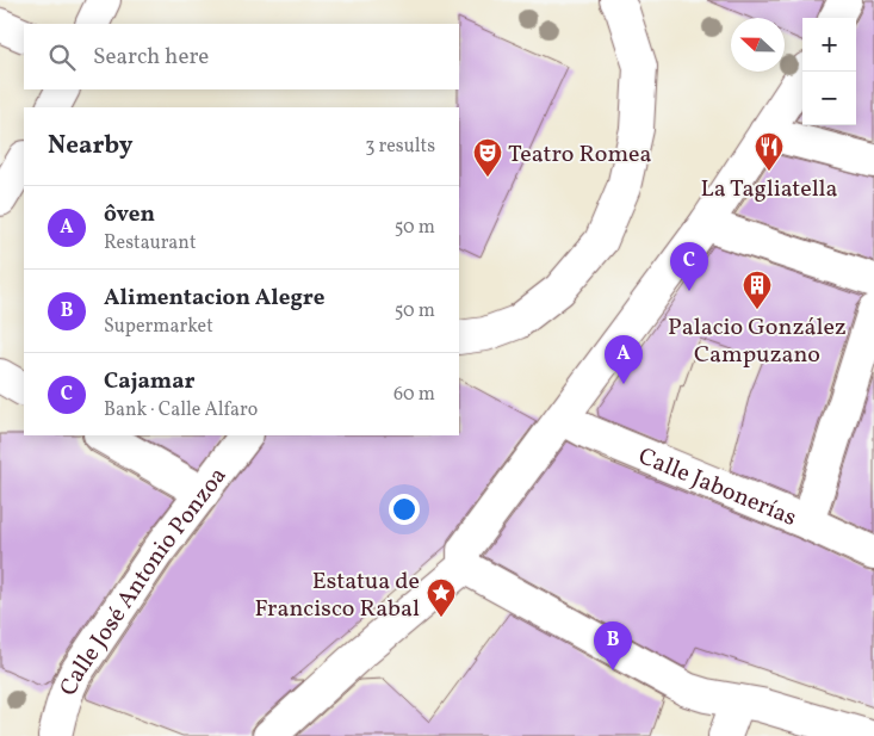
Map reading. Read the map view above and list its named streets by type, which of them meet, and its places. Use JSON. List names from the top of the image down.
{
  "streets": {
    "street": ["Calle Jabonerías", "Calle José Antonio Ponzoa"]
  },
  "places": {
    "restaurant": ["La Tagliatella"],
    "theatre": ["Teatro Romea"],
    "building": ["Palacio González Campuzano"],
    "place": ["Estatua de Francisco Rabal"]
  },
  "north": "left",
  "page": {
    "map_buttons": ["+", "−"],
    "search": "Search here",
    "heading": ["Nearby", "3 results"],
    "list": [
      {
        "mark": "A",
        "name": "ôven",
        "note": "Restaurant",
        "value": "50 m"
      },
      {
        "mark": "B",
        "name": "Alimentacion Alegre",
        "note": "Supermarket",
        "value": "50 m"
      },
      {
        "mark": "C",
        "name": "Cajamar",
        "note": "Bank · Calle Alfaro",
        "value": "60 m"
      }
    ],
    "pins": ["C", "A", "B"]
  }
}
